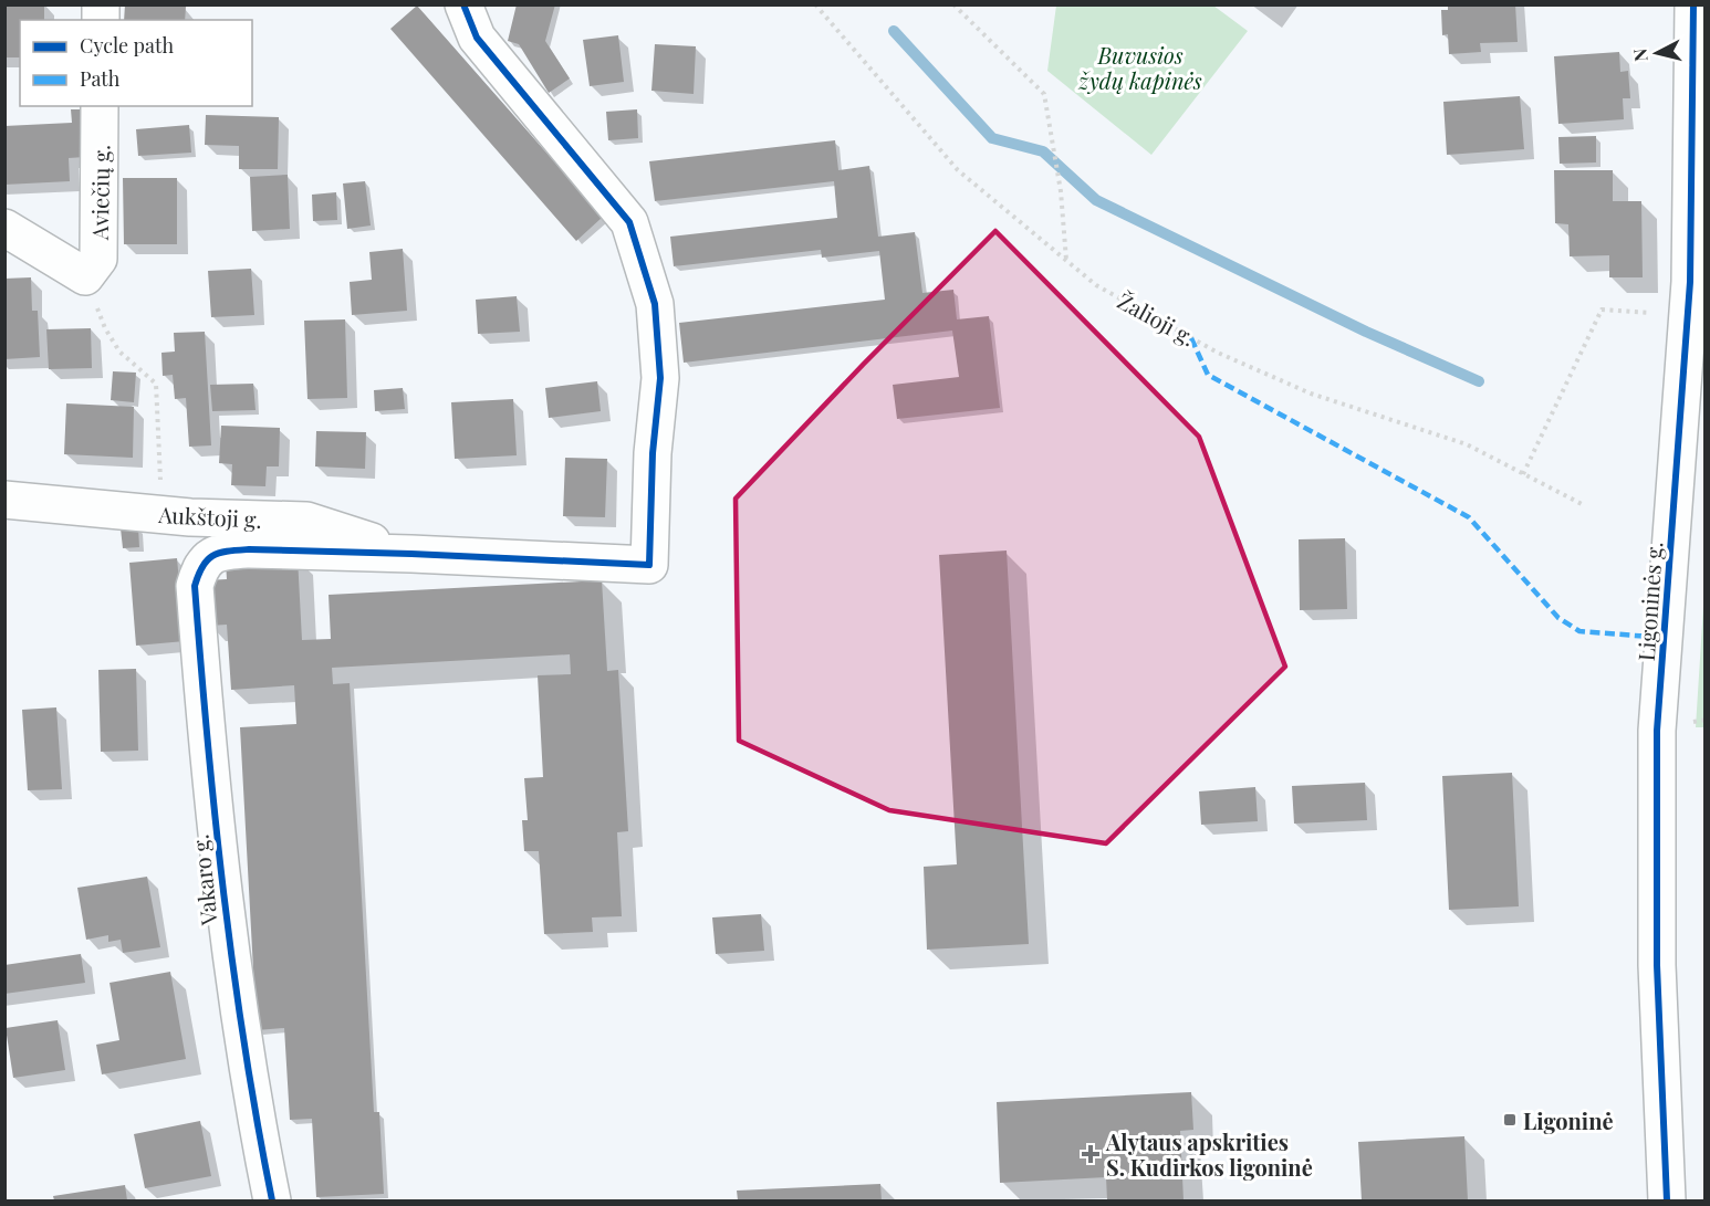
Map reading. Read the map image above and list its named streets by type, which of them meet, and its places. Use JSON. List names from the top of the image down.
{
  "streets": {
    "street": [
      "Aviečių g.",
      "Aukštoji g.",
      "Ligoninės g.",
      "Vakaro g."
    ],
    "path": ["Žalioji g."]
  },
  "crossings": [
    ["Aukštoji g.", "Vakaro g."]
  ],
  "parks": ["Buvusios žydų kapinės"],
  "places": {
    "transit": ["Ligoninė"],
    "health": ["Alytaus apskrities S. Kudirkos ligoninė"]
  },
  "legend": ["Cycle path", "Path"],
  "north": "left"
}
